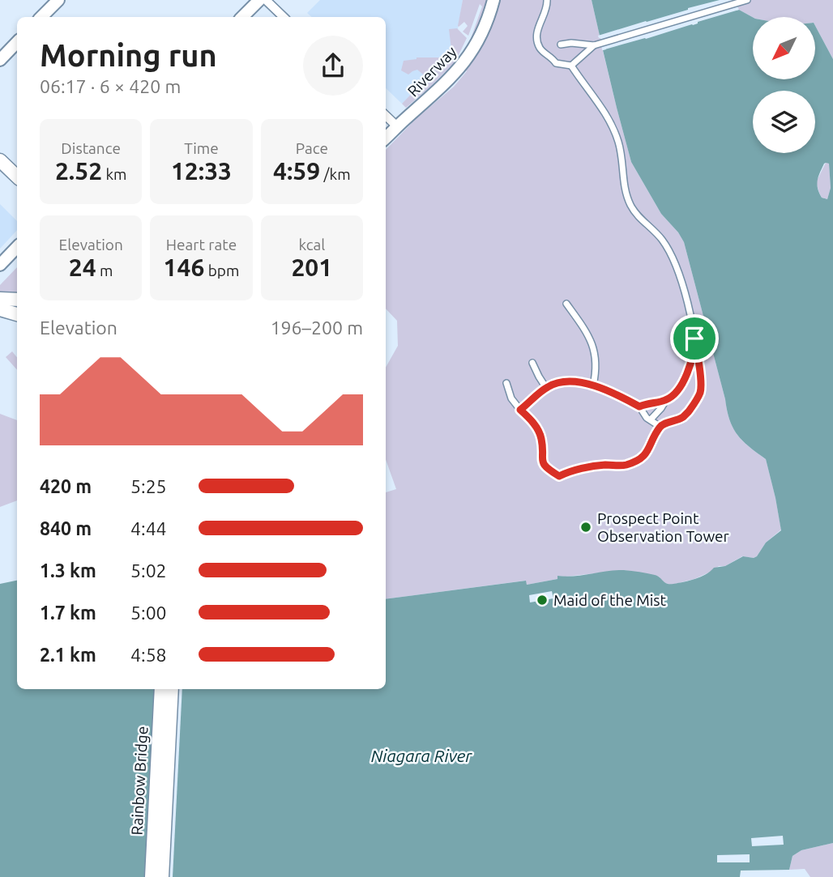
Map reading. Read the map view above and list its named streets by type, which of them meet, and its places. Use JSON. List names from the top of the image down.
{
  "streets": {
    "highway": ["Rainbow Bridge"],
    "main road": ["Riverway"]
  },
  "water": ["Niagara River"],
  "places": ["Prospect Point Observation Tower", "Maid of the Mist"],
  "north": "bottom left",
  "page": {
    "heading": ["Morning run", "06:17 · 6 × 420 m"],
    "stats": [
      ["Distance", "2.52 km"],
      ["Time", "12:33"],
      ["Pace", "4:59 /km"],
      ["Elevation", "24 m"],
      ["Heart rate", "146 bpm"],
      ["kcal", "201"]
    ],
    "chart": ["Elevation", "196–200 m"],
    "list": [
      {
        "name": "420 m",
        "note": "5:25"
      },
      {
        "name": "840 m",
        "note": "4:44"
      },
      {
        "name": "1.3 km",
        "note": "5:02"
      },
      {
        "name": "1.7 km",
        "note": "5:00"
      },
      {
        "name": "2.1 km",
        "note": "4:58"
      }
    ]
  }
}
